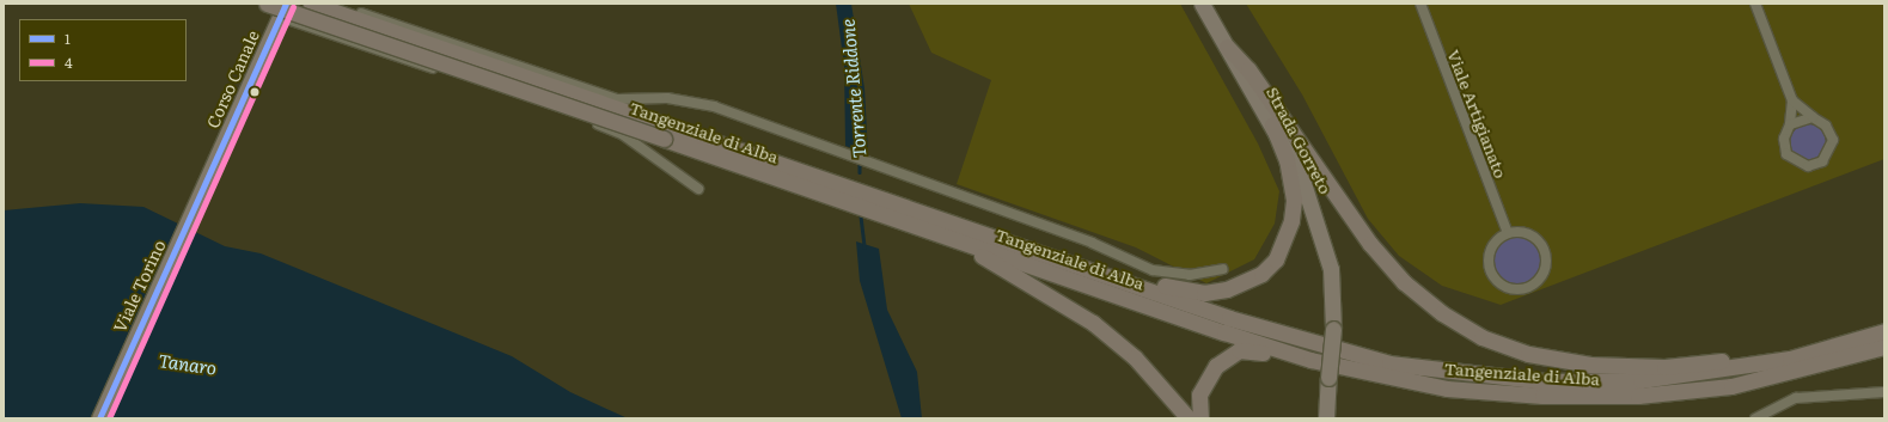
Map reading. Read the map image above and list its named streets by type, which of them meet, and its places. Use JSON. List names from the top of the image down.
{
  "streets": {
    "highway": ["Tangenziale di Alba"],
    "main road": ["Corso Canale", "Strada Gorreto", "Viale Torino"],
    "street": ["Viale Artigianato"]
  },
  "crossings": [
    ["Corso Canale", "Viale Torino"]
  ],
  "water": ["Torrente Riddone", "Tanaro"],
  "lines": ["transit line 1", "transit line 4"],
  "legend": ["1", "4"]
}
